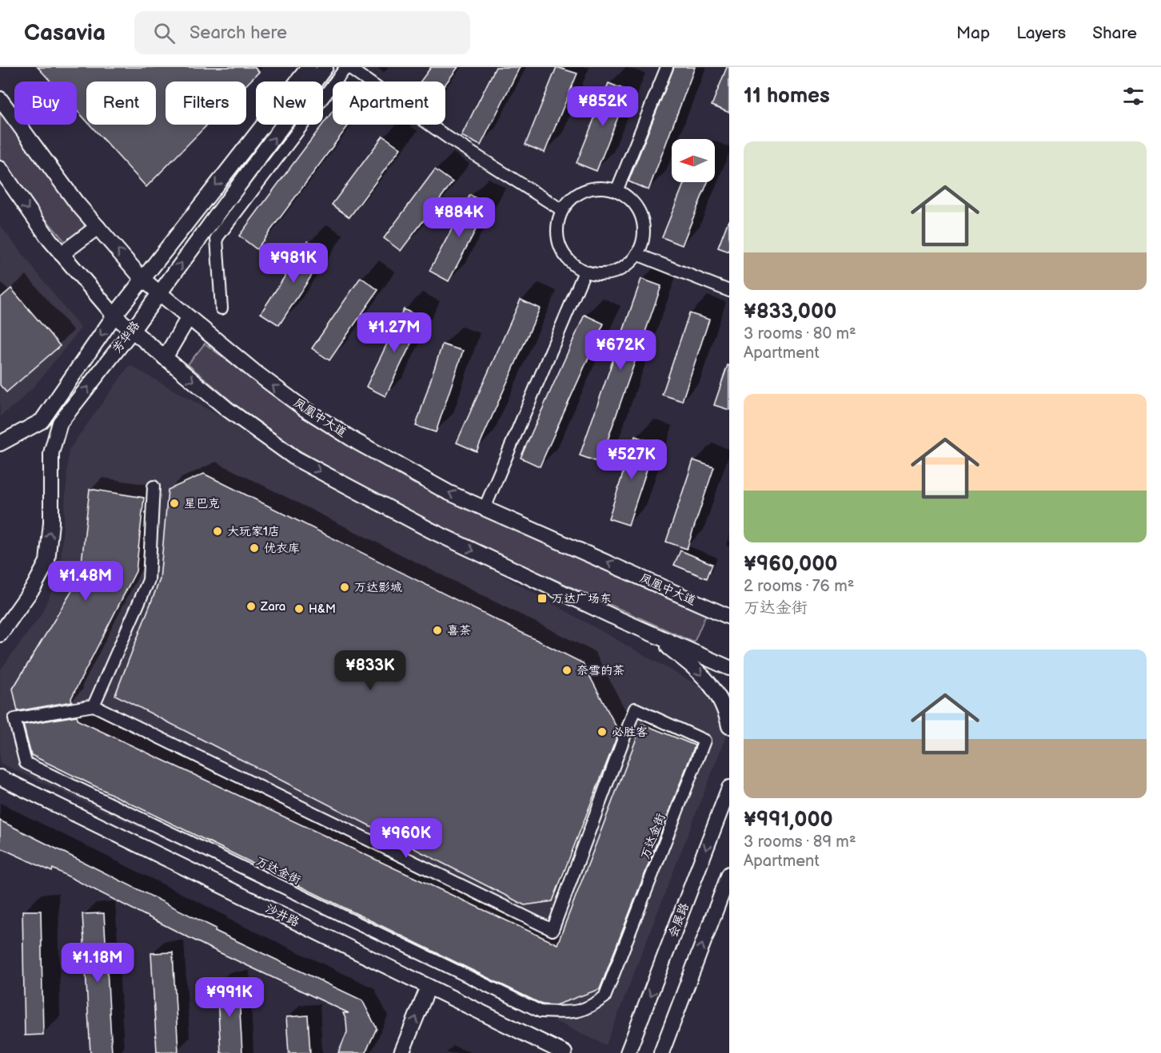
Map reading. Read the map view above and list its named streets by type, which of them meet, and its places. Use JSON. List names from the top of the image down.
{
  "streets": {
    "main road": [
      "芳华路",
      "凤凰中大道",
      "沙井路",
      "会展路"
    ],
    "street": ["万达金街"]
  },
  "crossings": [
    ["芳华路", "凤凰中大道"]
  ],
  "places": {
    "other": [
      "星巴克",
      "大玩家1店",
      "优衣库",
      "万达影城",
      "Zara",
      "H&M",
      "喜茶",
      "奈雪的茶",
      "必胜客"
    ],
    "transit": ["万达广场东"]
  },
  "north": "left",
  "page": {
    "header": "Casavia",
    "search": "Search here",
    "nav": ["Map", "Layers", "Share"],
    "heading": "11 homes",
    "chip": [
      "Buy",
      "Rent",
      "Filters",
      "New",
      "Apartment"
    ],
    "price": [
      "¥852K",
      "¥884K",
      "¥981K",
      "¥1.27M",
      "¥672K",
      "¥527K",
      "¥1.48M",
      "¥833K",
      "¥960K",
      "¥1.18M",
      "¥991K"
    ],
    "list": [
      {
        "name": "¥833,000",
        "note": "3 rooms · 80 m² · Apartment"
      },
      {
        "name": "¥960,000",
        "note": "2 rooms · 76 m² · 万达金街"
      },
      {
        "name": "¥991,000",
        "note": "3 rooms · 89 m² · Apartment"
      }
    ]
  }
}
